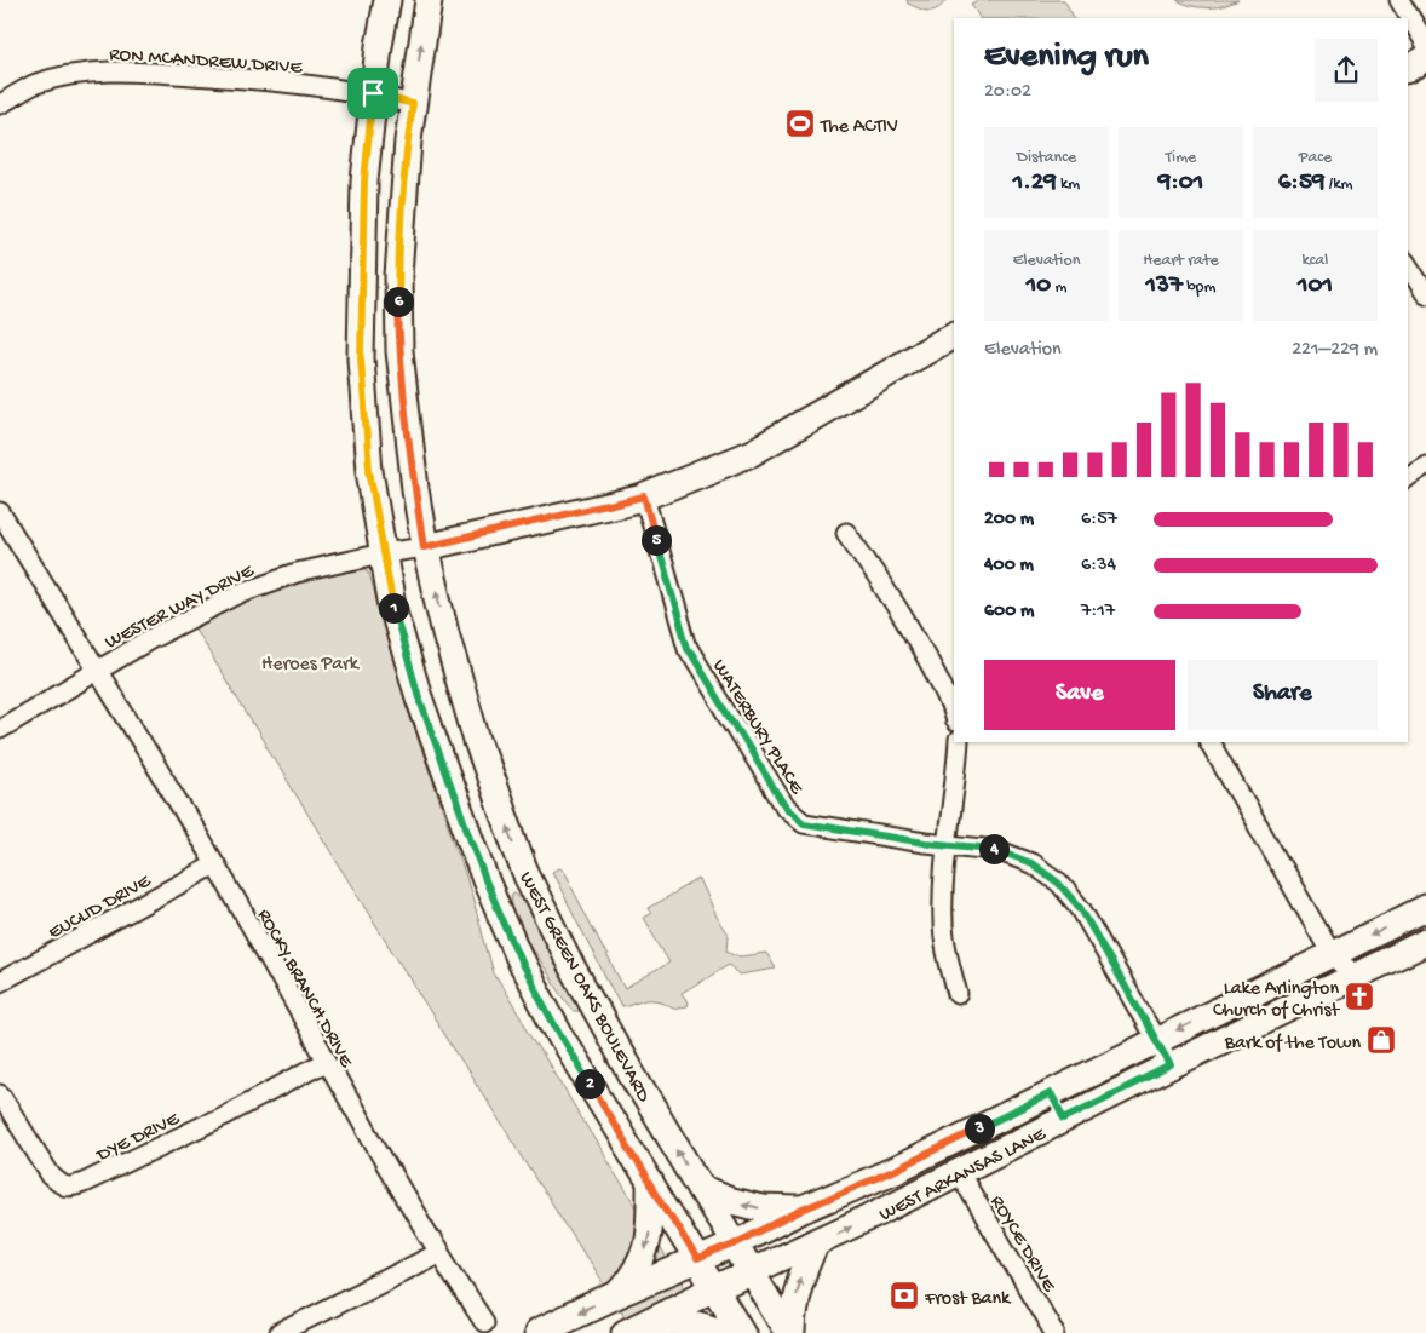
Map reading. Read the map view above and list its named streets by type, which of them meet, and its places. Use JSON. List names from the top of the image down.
{
  "streets": {
    "main road": ["WEST GREEN OAKS BOULEVARD", "WEST ARKANSAS LANE"],
    "street": [
      "RON MCANDREW DRIVE",
      "WESTER WAY DRIVE",
      "WATERBURY PLACE",
      "EUCLID DRIVE",
      "ROCKY BRANCH DRIVE",
      "DYE DRIVE",
      "ROYCE DRIVE"
    ]
  },
  "crossings": [
    ["RON MCANDREW DRIVE", "WEST GREEN OAKS BOULEVARD"],
    ["WESTER WAY DRIVE", "WEST GREEN OAKS BOULEVARD"],
    ["WESTER WAY DRIVE", "ROCKY BRANCH DRIVE"],
    ["WATERBURY PLACE", "WEST ARKANSAS LANE"],
    ["EUCLID DRIVE", "ROCKY BRANCH DRIVE"],
    ["WEST GREEN OAKS BOULEVARD", "WEST ARKANSAS LANE"],
    ["ROCKY BRANCH DRIVE", "DYE DRIVE"],
    ["WEST ARKANSAS LANE", "ROYCE DRIVE"]
  ],
  "parks": ["Heroes Park"],
  "places": {
    "sports": ["The ACTIV"],
    "church": ["Lake Arlington Church of Christ"],
    "shop": ["Bark of the Town"],
    "bank": ["Frost Bank"]
  },
  "page": {
    "heading": ["Evening run", "20:02"],
    "stats": [
      ["Distance", "1.29 km"],
      ["Time", "9:01"],
      ["Pace", "6:59 /km"],
      ["Elevation", "10 m"],
      ["Heart rate", "137 bpm"],
      ["kcal", "101"]
    ],
    "pins": [
      "6",
      "5",
      "1",
      "4",
      "2",
      "3"
    ],
    "chart": ["Elevation", "221–229 m"],
    "list": [
      {
        "name": "200 m",
        "note": "6:57"
      },
      {
        "name": "400 m",
        "note": "6:34"
      },
      {
        "name": "600 m",
        "note": "7:17"
      }
    ],
    "buttons": ["Save", "Share"]
  }
}
